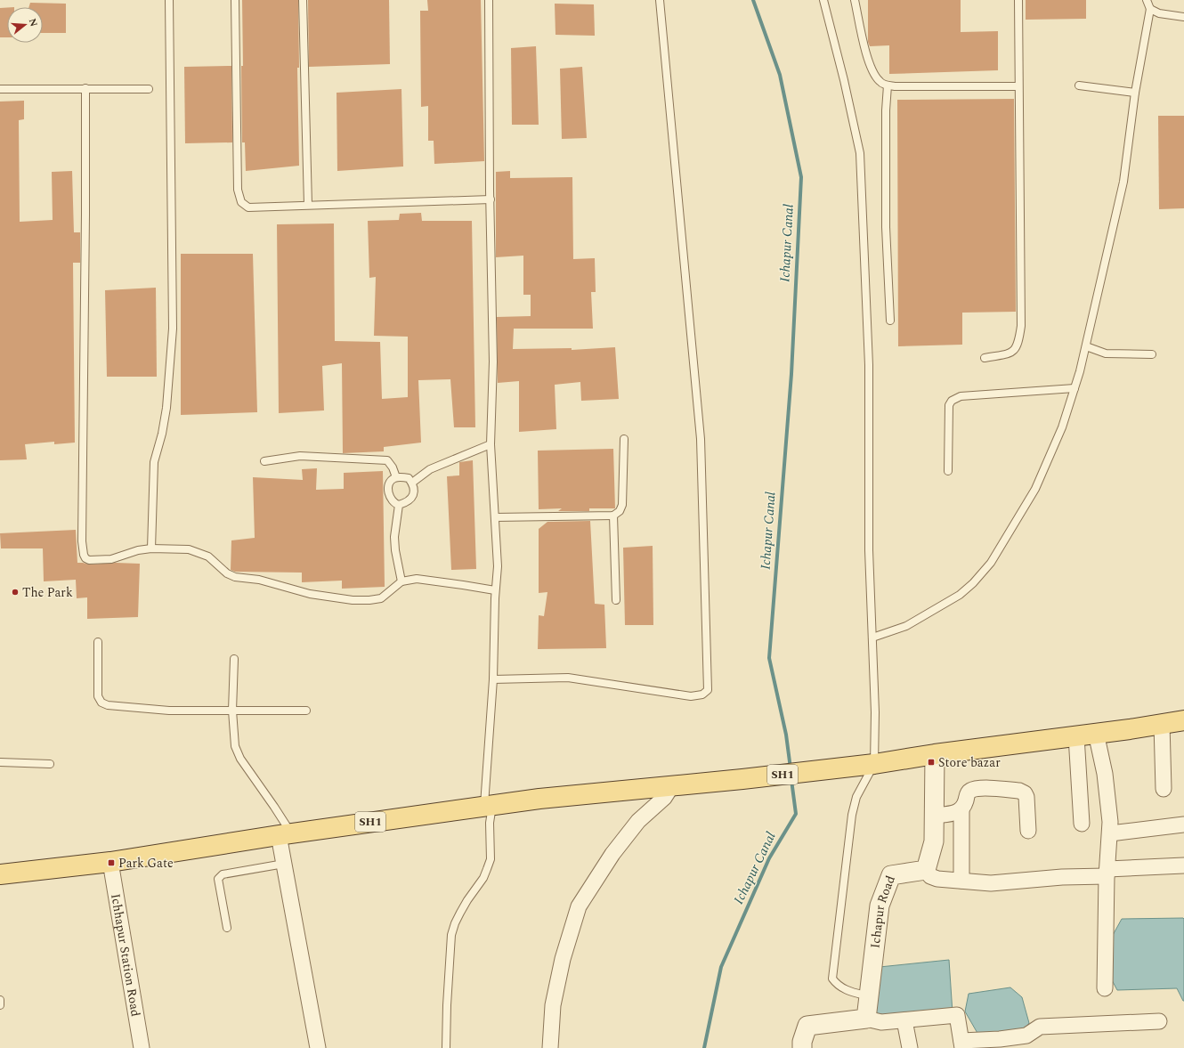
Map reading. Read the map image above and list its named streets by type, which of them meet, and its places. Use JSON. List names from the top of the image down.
{
  "streets": {
    "main road": ["SH1"],
    "street": ["Ichapur Road", "Ichhapur Station Road"]
  },
  "crossings": [
    ["SH1", "Ichhapur Station Road"]
  ],
  "water": ["Ichapur Canal"],
  "places": {
    "other": ["The Park"],
    "transit": ["Store bazar", "Park Gate"]
  },
  "north": "right"
}
